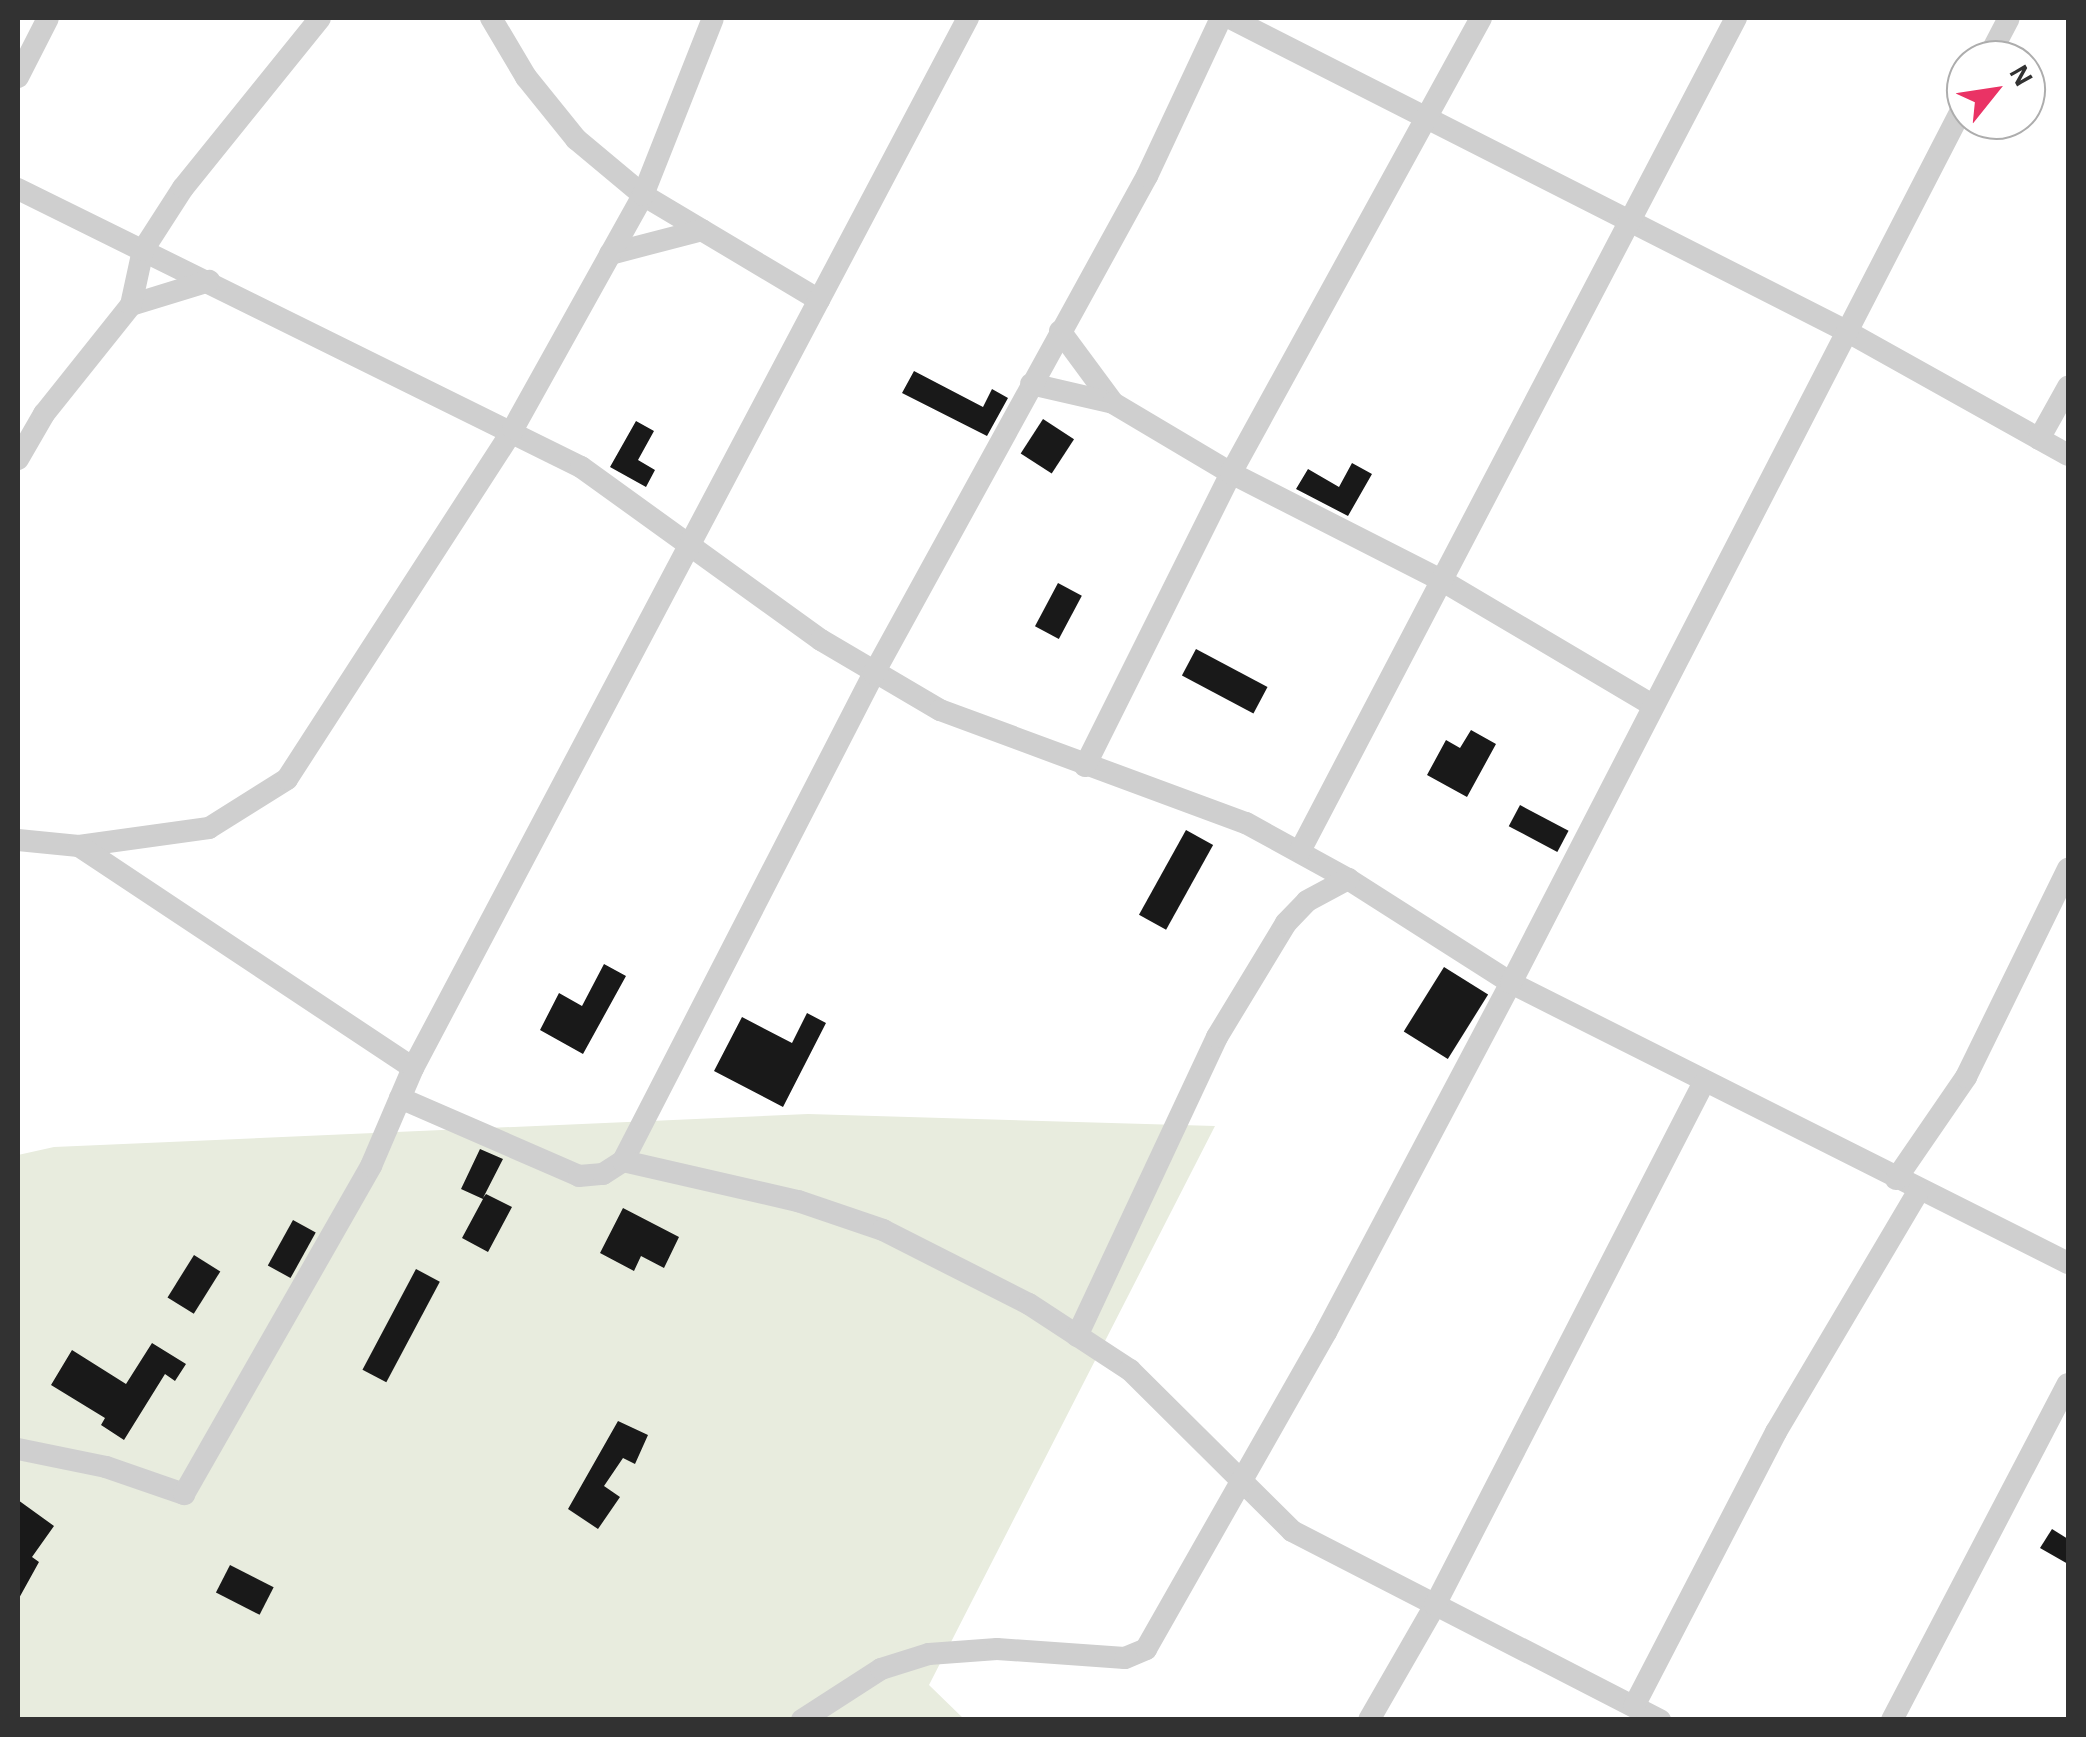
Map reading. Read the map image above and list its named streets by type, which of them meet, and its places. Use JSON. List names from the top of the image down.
{
  "north": "top right"
}
